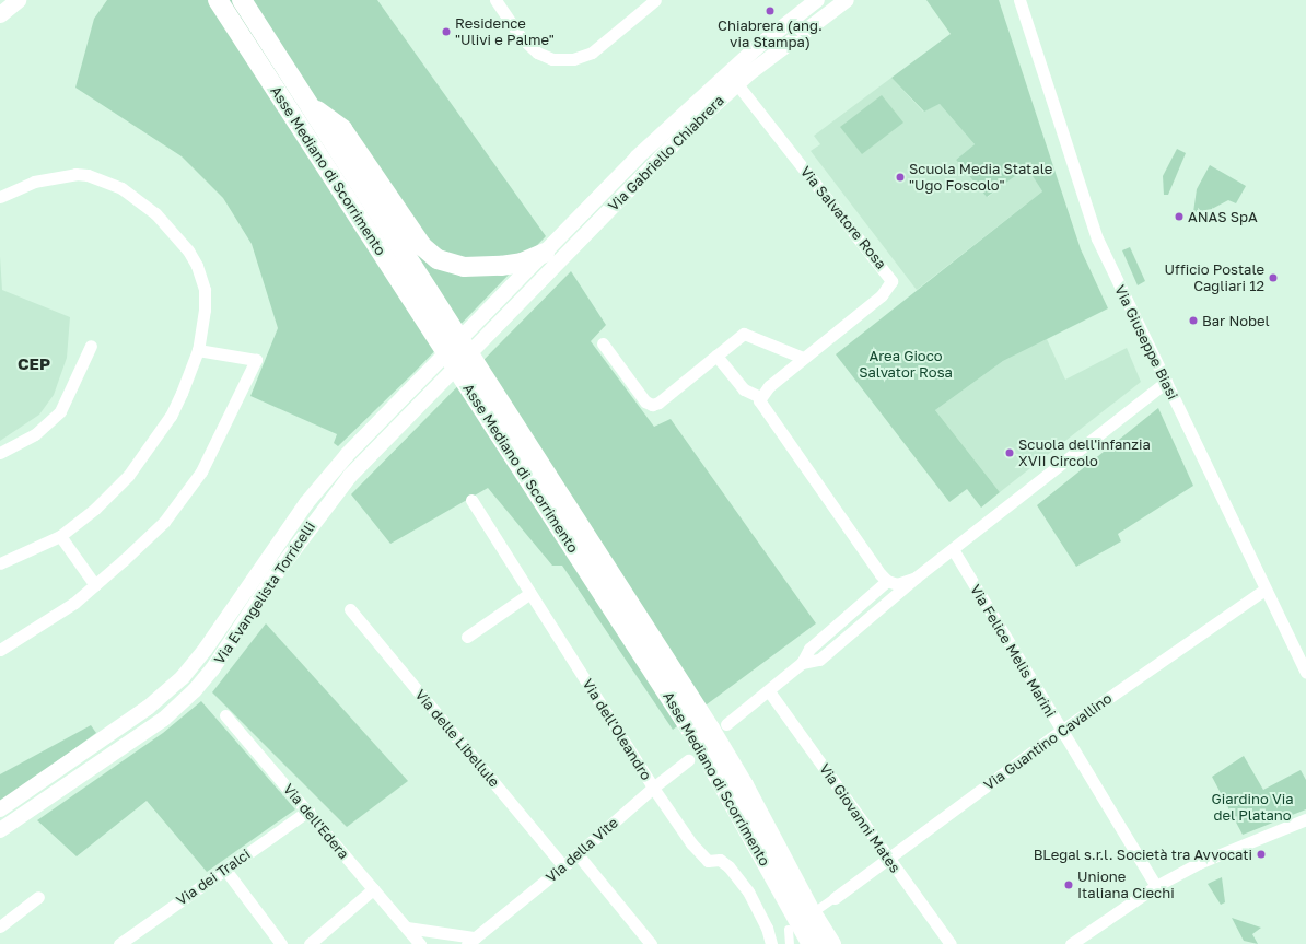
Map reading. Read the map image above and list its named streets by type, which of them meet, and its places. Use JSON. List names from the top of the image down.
{
  "streets": {
    "highway": ["Asse Mediano di Scorrimento"],
    "street": [
      "Via Gabriello Chiabrera",
      "Via Salvatore Rosa",
      "Via Giuseppe Biasi",
      "Via Evangelista Torricelli",
      "Via Felice Melis Marini",
      "Via dell'Oleandro",
      "Via delle Libellule",
      "Via Guantino Cavallino",
      "Via Giovanni Mates",
      "Via dell'Edera",
      "Via della Vite",
      "Via dei Tralci"
    ]
  },
  "crossings": [
    ["Via Gabriello Chiabrera", "Via Salvatore Rosa"],
    ["Via Gabriello Chiabrera", "Via Evangelista Torricelli"],
    ["Via Giuseppe Biasi", "Via Guantino Cavallino"],
    ["Via Felice Melis Marini", "Via Guantino Cavallino"],
    ["Via dell'Oleandro", "Via della Vite"],
    ["Via delle Libellule", "Via della Vite"],
    ["Via Guantino Cavallino", "Via Giovanni Mates"],
    ["Via dell'Edera", "Via dei Tralci"]
  ],
  "districts": ["CEP"],
  "parks": ["Area Gioco Salvator Rosa", "Giardino Via del Platano"],
  "places": [
    "Chiabrera (ang. via Stampa)",
    "Residence \"Ulivi e Palme\"",
    "Scuola Media Statale \"Ugo Foscolo\"",
    "ANAS SpA",
    "Ufficio Postale Cagliari 12",
    "Bar Nobel",
    "Scuola dell'infanzia XVII Circolo",
    "BLegal s.r.l. Società tra Avvocati",
    "Unione Italiana Ciechi"
  ]
}
